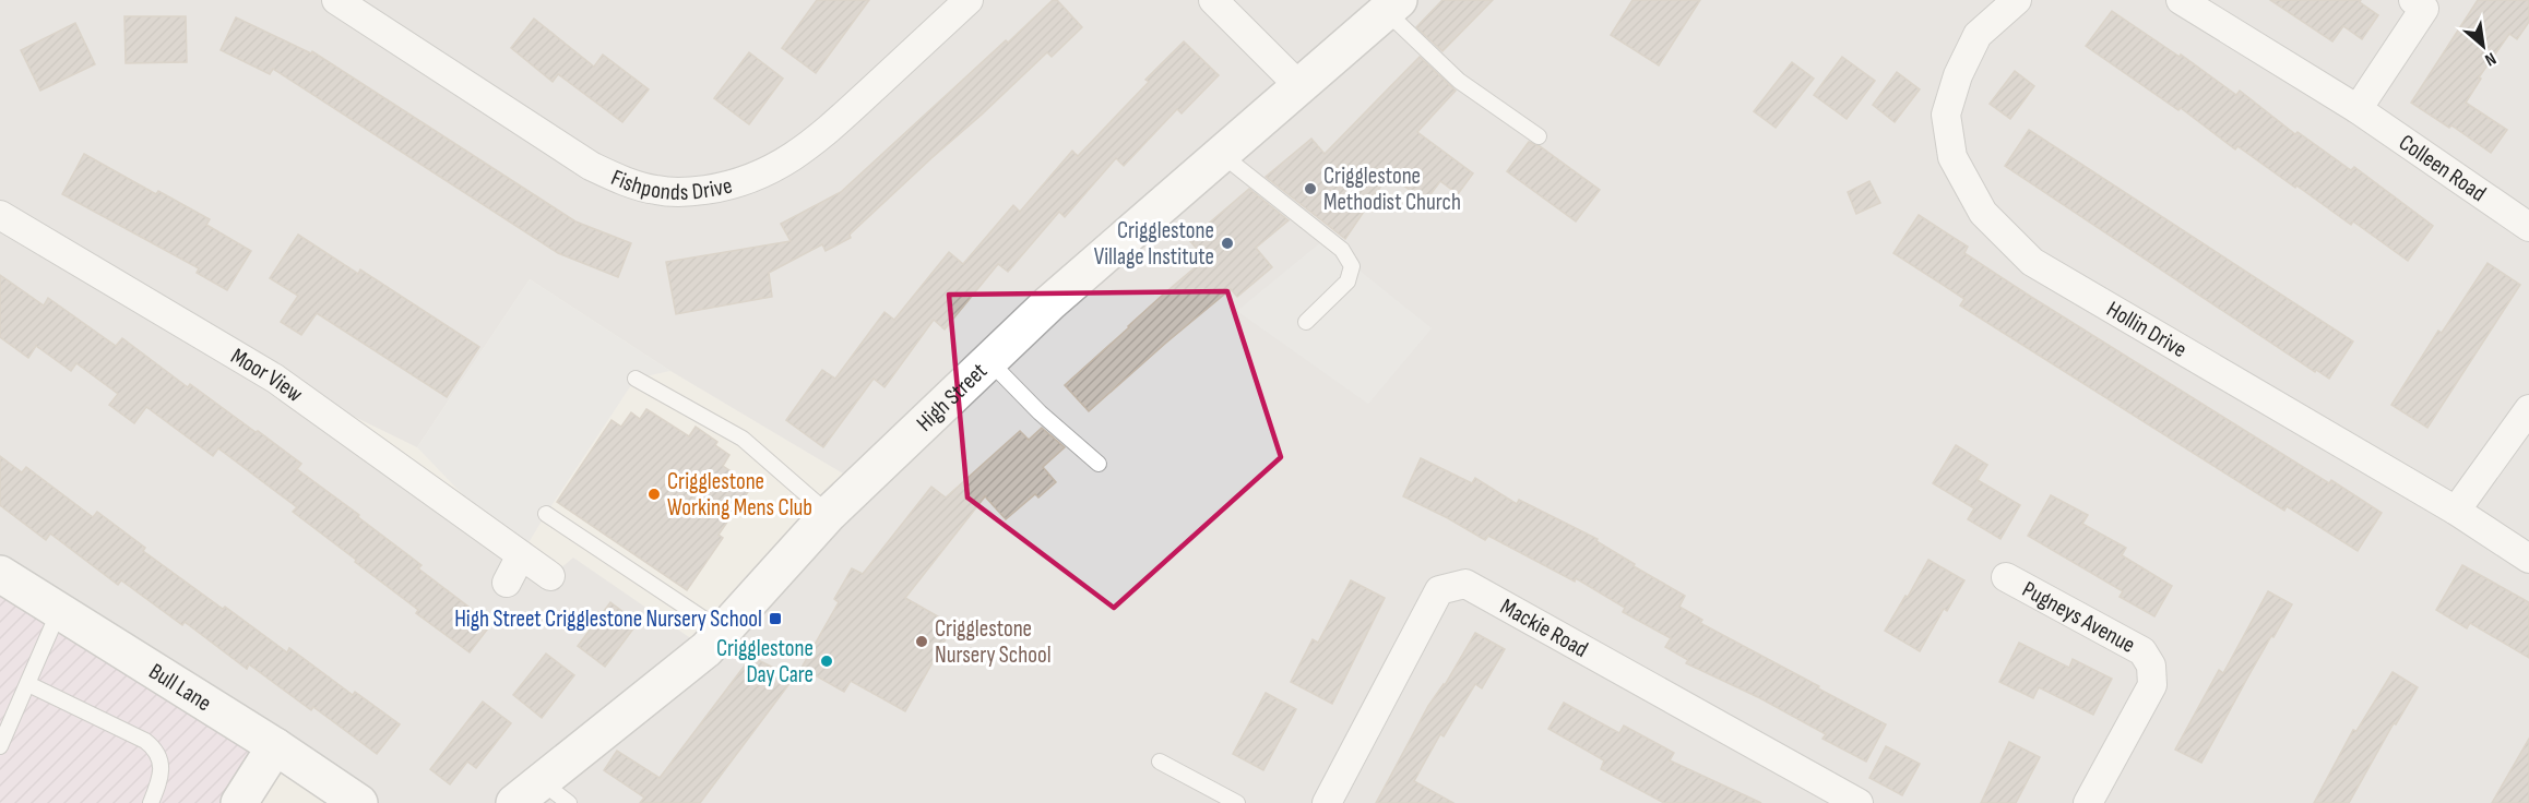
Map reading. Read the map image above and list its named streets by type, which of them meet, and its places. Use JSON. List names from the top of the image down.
{
  "streets": {
    "street": [
      "Colleen Road",
      "Fishponds Drive",
      "Hollin Drive",
      "Moor View",
      "High Street",
      "Pugneys Avenue",
      "Mackie Road",
      "Bull Lane"
    ]
  },
  "places": {
    "other": [
      "Crigglestone Methodist Church",
      "Crigglestone Village Institute",
      "Crigglestone Working Mens Club",
      "Crigglestone Nursery School",
      "Crigglestone Day Care"
    ],
    "transit": ["High Street Crigglestone Nursery School"]
  },
  "north": "bottom right"
}
